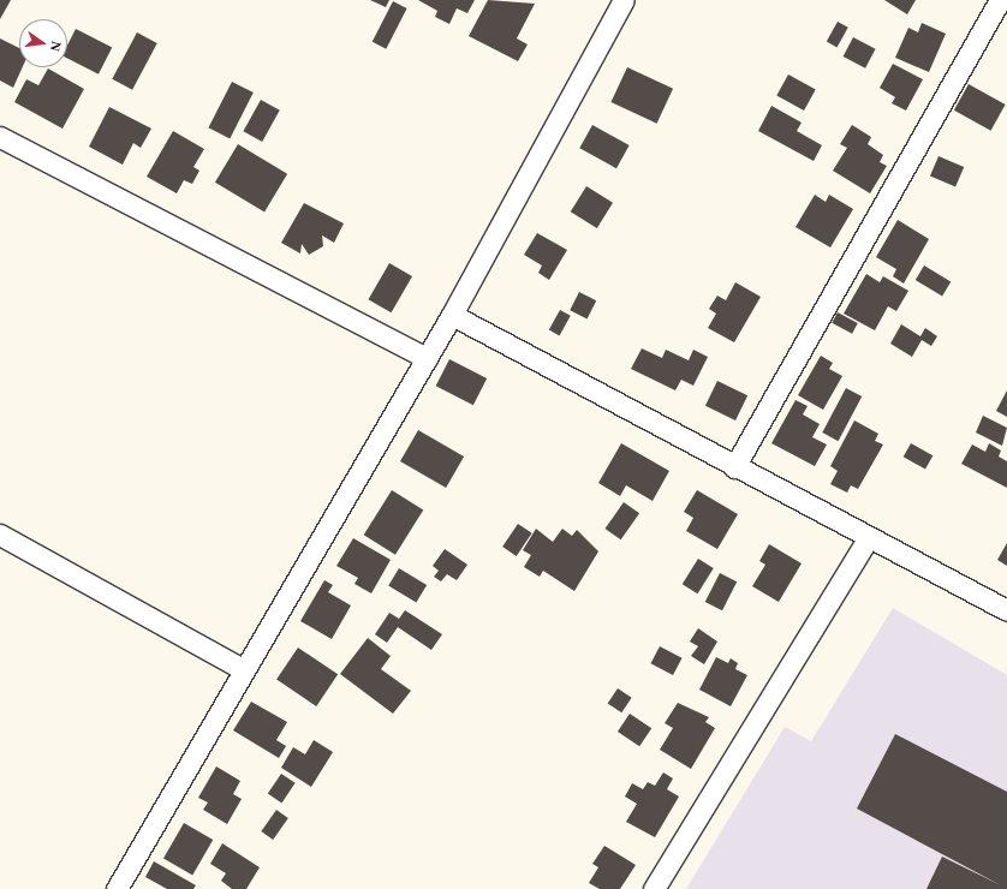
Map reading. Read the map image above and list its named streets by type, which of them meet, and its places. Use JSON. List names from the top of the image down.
{
  "north": "right"
}
